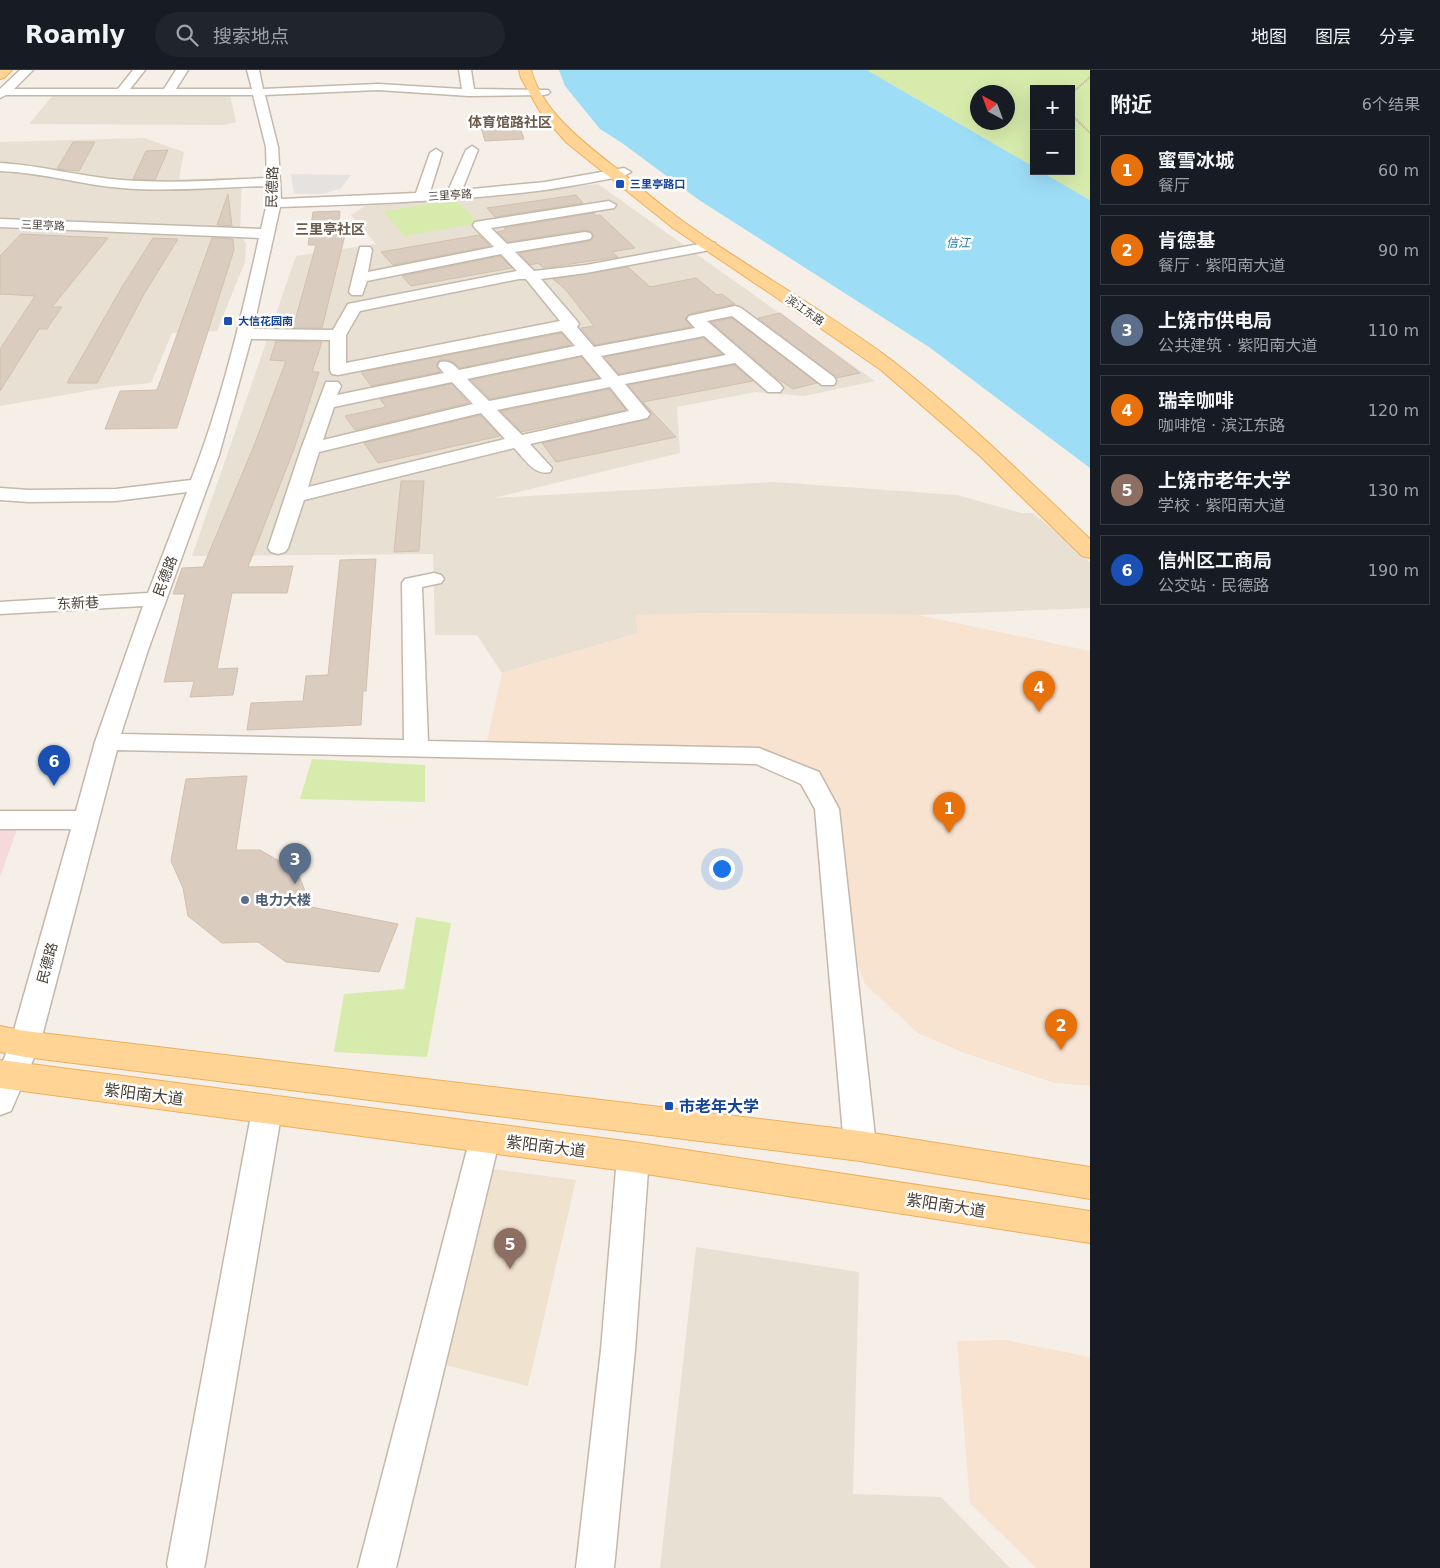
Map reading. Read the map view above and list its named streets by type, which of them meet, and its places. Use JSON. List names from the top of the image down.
{
  "streets": {
    "main road": ["滨江东路", "紫阳南大道"],
    "street": ["民德路", "三里亭路", "东新巷"]
  },
  "crossings": [
    ["民德路", "三里亭路"],
    ["民德路", "东新巷"],
    ["民德路", "紫阳南大道"],
    ["三里亭路", "滨江东路"]
  ],
  "districts": ["体育馆路社区", "三里亭社区"],
  "water": ["信江"],
  "places": {
    "transit": ["三里亭路口", "大信花园南", "市老年大学"],
    "other": ["电力大楼"]
  },
  "north": "top left",
  "page": {
    "header": "Roamly",
    "search": "搜索地点",
    "nav": ["地图", "图层", "分享"],
    "heading": ["附近", "6个结果"],
    "map_buttons": ["+", "−"],
    "list": [
      {
        "mark": "1",
        "name": "蜜雪冰城",
        "note": "餐厅",
        "value": "60 m"
      },
      {
        "mark": "2",
        "name": "肯德基",
        "note": "餐厅 · 紫阳南大道",
        "value": "90 m"
      },
      {
        "mark": "3",
        "name": "上饶市供电局",
        "note": "公共建筑 · 紫阳南大道",
        "value": "110 m"
      },
      {
        "mark": "4",
        "name": "瑞幸咖啡",
        "note": "咖啡馆 · 滨江东路",
        "value": "120 m"
      },
      {
        "mark": "5",
        "name": "上饶市老年大学",
        "note": "学校 · 紫阳南大道",
        "value": "130 m"
      },
      {
        "mark": "6",
        "name": "信州区工商局",
        "note": "公交站 · 民德路",
        "value": "190 m"
      }
    ],
    "pins": [
      "4",
      "6",
      "1",
      "3",
      "2",
      "5"
    ]
  }
}
